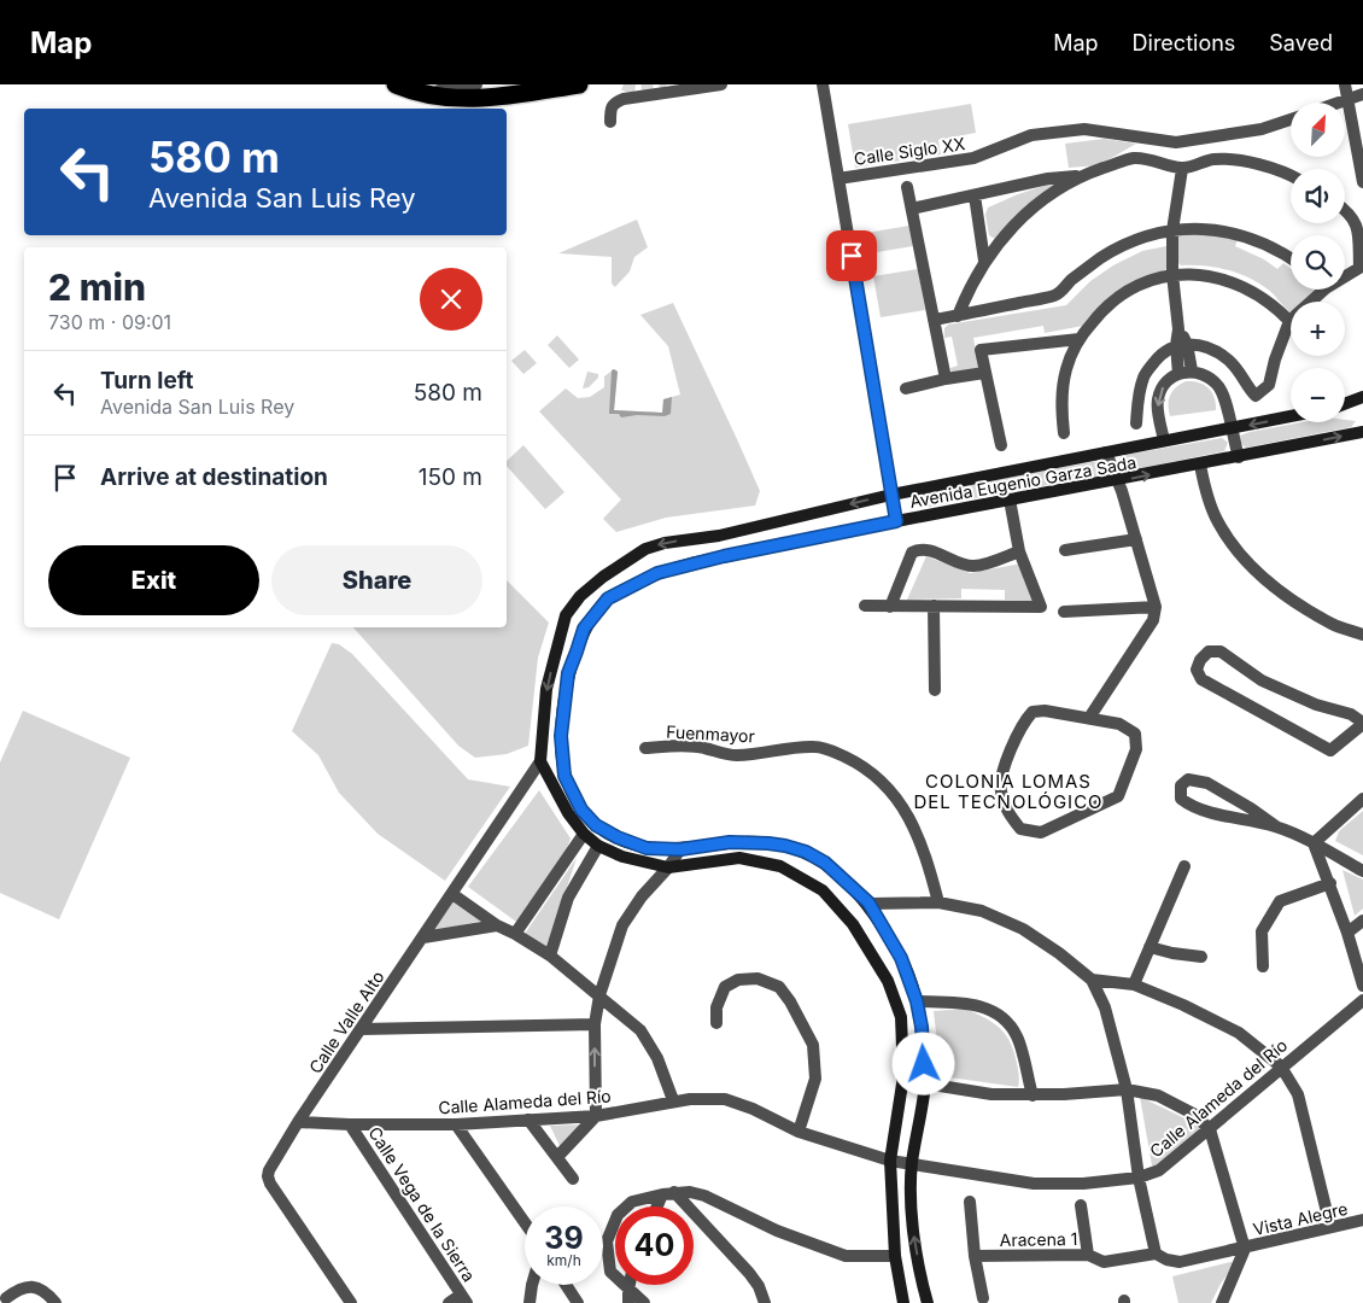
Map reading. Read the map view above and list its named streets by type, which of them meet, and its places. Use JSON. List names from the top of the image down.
{
  "streets": {
    "street": [
      "Calle Siglo XX",
      "Avenida Eugenio Garza Sada",
      "Fuenmayor",
      "Calle Valle Alto",
      "Calle Alameda del Río",
      "Calle Vega de la Sierra",
      "Vista Alegre",
      "Aracena 1"
    ]
  },
  "crossings": [
    ["Avenida Eugenio Garza Sada", "Calle Valle Alto"],
    ["Avenida Eugenio Garza Sada", "Calle Alameda del Río"],
    ["Calle Valle Alto", "Calle Alameda del Río"],
    ["Calle Alameda del Río", "Calle Vega de la Sierra"]
  ],
  "districts": ["COLONIA LOMAS DEL TECNOLÓGICO"],
  "north": "top right",
  "page": {
    "header": "Map",
    "nav": ["Map", "Directions", "Saved"],
    "map_buttons": ["+", "−"],
    "turn": ["580 m", "Avenida San Luis Rey"],
    "heading": ["2 min", "730 m · 09:01"],
    "list": [
      {
        "name": "Turn left",
        "note": "Avenida San Luis Rey",
        "value": "580 m"
      },
      {
        "name": "Arrive at destination",
        "value": "150 m"
      }
    ],
    "buttons": ["Exit", "Share"],
    "speed": "39 km/h",
    "limit": "40"
  }
}
